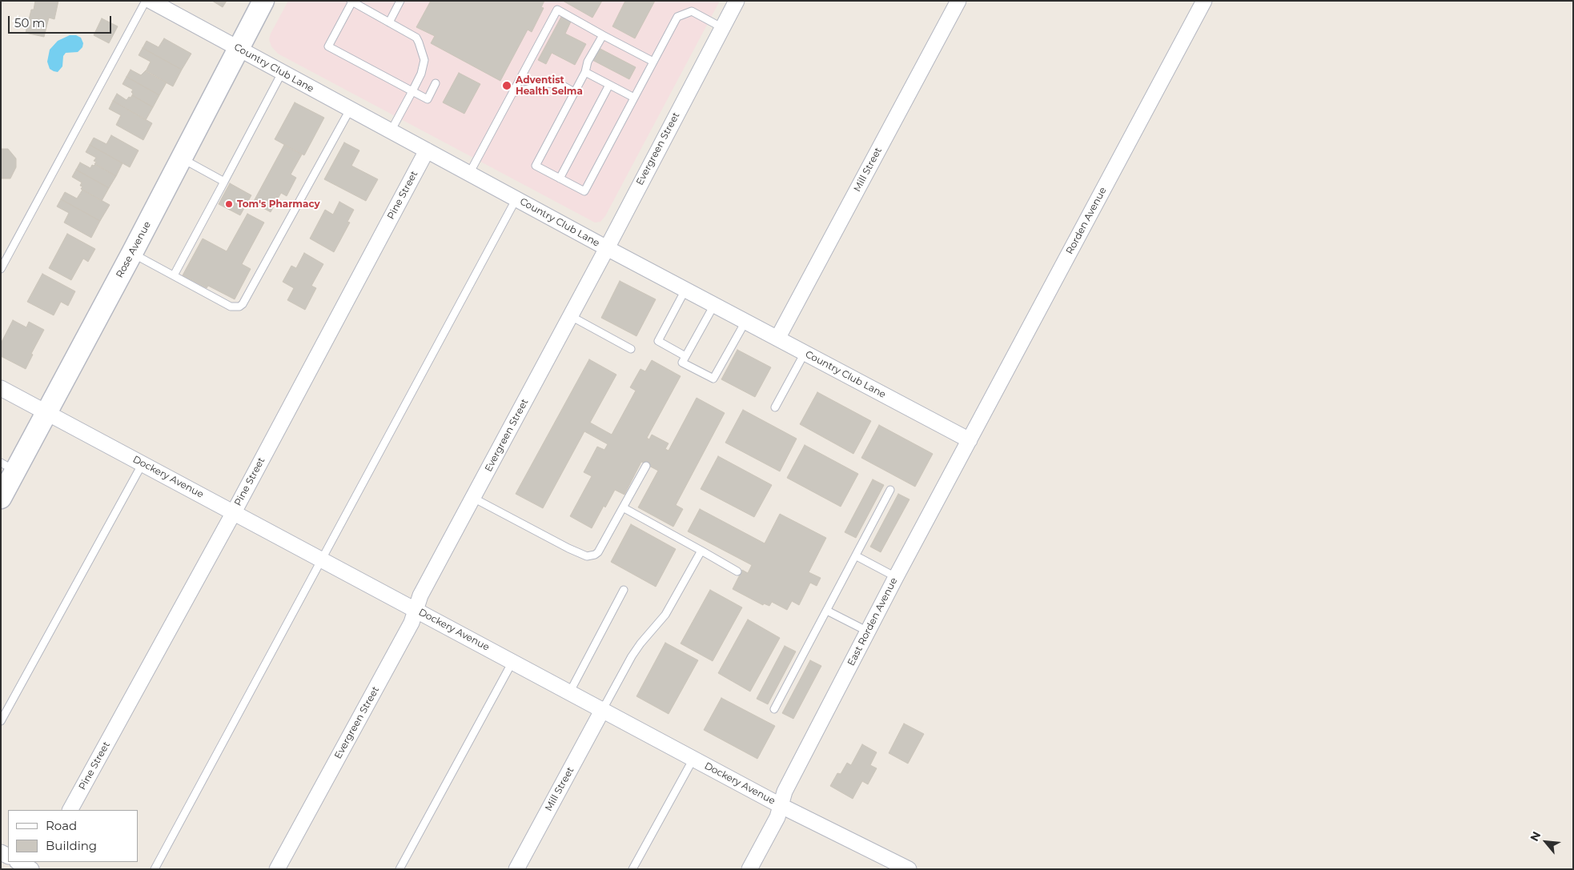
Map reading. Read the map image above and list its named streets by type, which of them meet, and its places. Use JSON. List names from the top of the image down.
{
  "streets": {
    "street": [
      "Country Club Lane",
      "Evergreen Street",
      "Mill Street",
      "Pine Street",
      "Rorden Avenue",
      "Rose Avenue",
      "Dockery Avenue",
      "East Rorden Avenue"
    ]
  },
  "crossings": [
    ["Country Club Lane", "Evergreen Street"],
    ["Country Club Lane", "Mill Street"],
    ["Country Club Lane", "Pine Street"],
    ["Country Club Lane", "Rorden Avenue"],
    ["Country Club Lane", "Rose Avenue"],
    ["Country Club Lane", "East Rorden Avenue"],
    ["Evergreen Street", "Dockery Avenue"],
    ["Mill Street", "Dockery Avenue"],
    ["Pine Street", "Dockery Avenue"],
    ["Rorden Avenue", "East Rorden Avenue"],
    ["Rose Avenue", "Dockery Avenue"],
    ["Dockery Avenue", "East Rorden Avenue"]
  ],
  "places": ["Adventist Health Selma", "Tom's Pharmacy"],
  "legend": ["Road", "Building"],
  "scale_bar": "50 m",
  "north": "top left"
}
